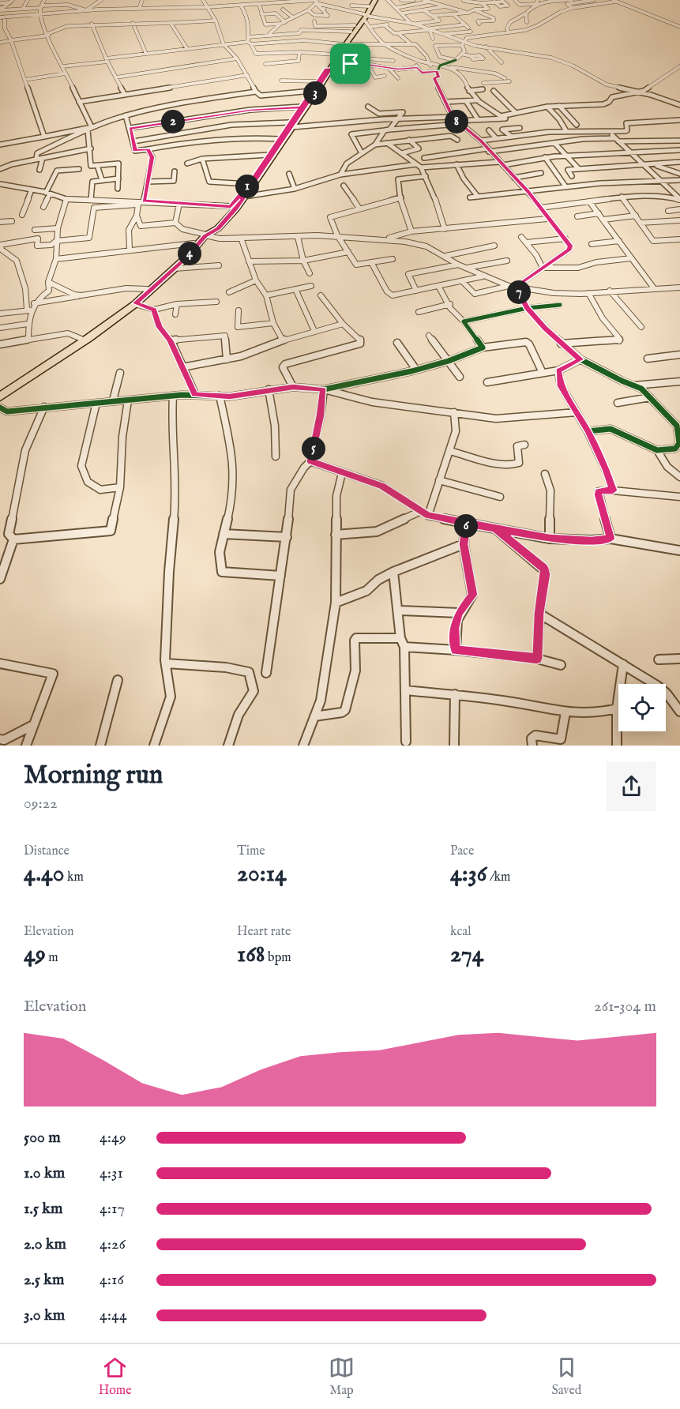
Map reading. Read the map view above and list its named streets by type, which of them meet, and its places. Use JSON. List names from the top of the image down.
{
  "page": {
    "pins": [
      "3",
      "2",
      "8",
      "1",
      "4",
      "7",
      "5",
      "6"
    ],
    "heading": ["Morning run", "09:22"],
    "stats": [
      ["Distance", "4.40 km"],
      ["Time", "20:14"],
      ["Pace", "4:36 /km"],
      ["Elevation", "49 m"],
      ["Heart rate", "168 bpm"],
      ["kcal", "274"]
    ],
    "chart": ["Elevation", "261–304 m"],
    "list": [
      {
        "name": "500 m",
        "note": "4:49"
      },
      {
        "name": "1.0 km",
        "note": "4:31"
      },
      {
        "name": "1.5 km",
        "note": "4:17"
      },
      {
        "name": "2.0 km",
        "note": "4:26"
      },
      {
        "name": "2.5 km",
        "note": "4:16"
      },
      {
        "name": "3.0 km",
        "note": "4:44"
      }
    ],
    "tabs": ["Home", "Map", "Saved"]
  }
}
